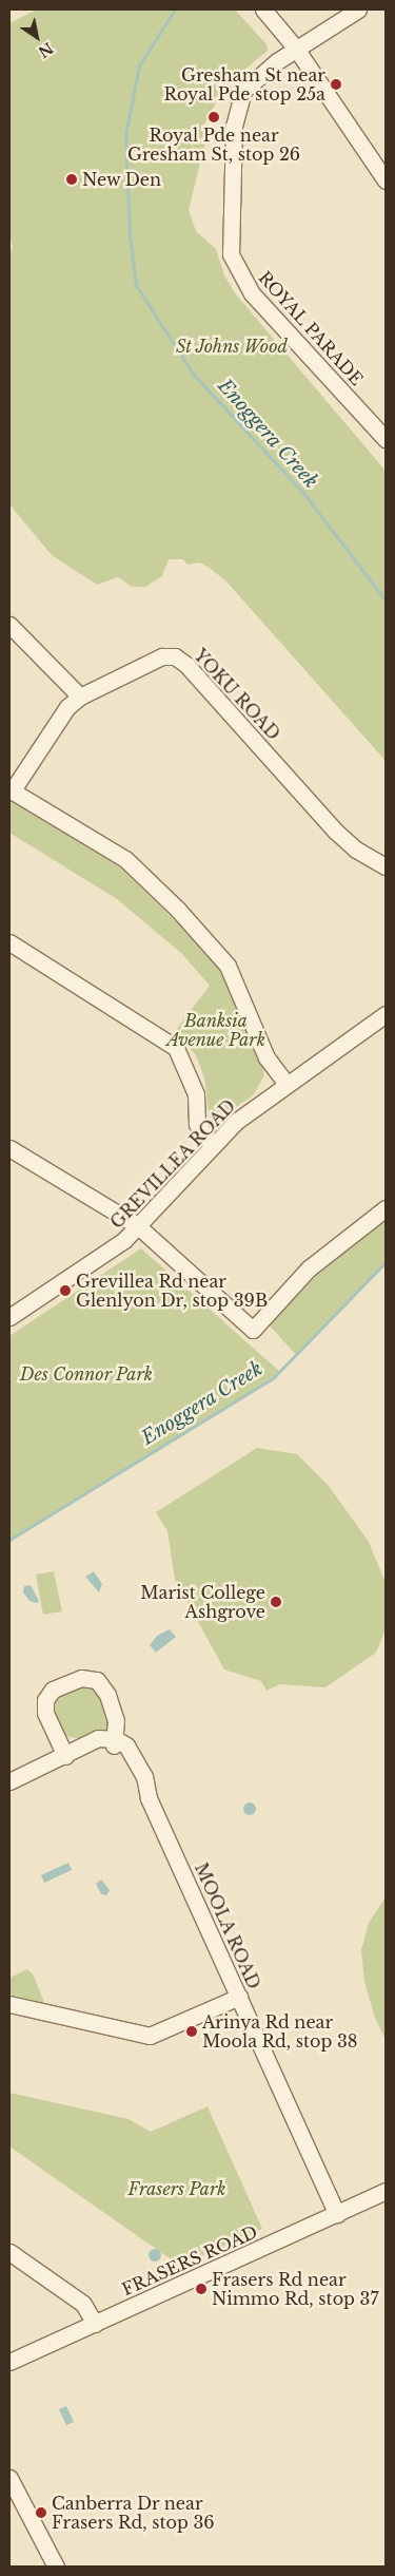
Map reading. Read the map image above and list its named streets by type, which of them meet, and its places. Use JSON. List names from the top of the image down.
{
  "streets": {
    "street": [
      "ROYAL PARADE",
      "YOKU ROAD",
      "GREVILLEA ROAD",
      "MOOLA ROAD",
      "FRASERS ROAD"
    ]
  },
  "crossings": [
    ["MOOLA ROAD", "FRASERS ROAD"]
  ],
  "water": ["Enoggera Creek"],
  "parks": [
    "St Johns Wood",
    "Banksia Avenue Park",
    "Des Connor Park",
    "Frasers Park"
  ],
  "places": [
    "Gresham St near Royal Pde stop 25a",
    "Royal Pde near Gresham St, stop 26",
    "New Den",
    "Grevillea Rd near Glenlyon Dr, stop 39B",
    "Marist College Ashgrove",
    "Arinya Rd near Moola Rd, stop 38",
    "Frasers Rd near Nimmo Rd, stop 37",
    "Canberra Dr near Frasers Rd, stop 36"
  ],
  "north": "bottom right"
}
